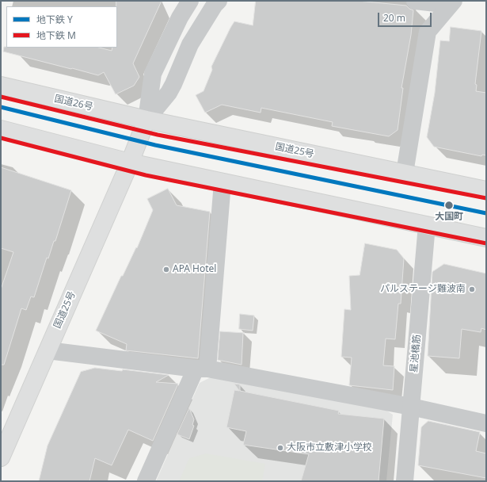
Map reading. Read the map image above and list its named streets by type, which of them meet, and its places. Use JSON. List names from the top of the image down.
{
  "streets": {
    "highway": ["国道26号", "国道25号"],
    "street": ["星池橋筋"]
  },
  "crossings": [
    ["国道26号", "国道25号"]
  ],
  "places": [
    "大国町",
    "APA Hotel",
    "パルステージ難波南",
    "大阪市立敷津小学校"
  ],
  "lines": ["metro line M", "metro line Y"],
  "legend": ["地下鉄 Y", "地下鉄 M"],
  "scale_bar": "20 m"
}
